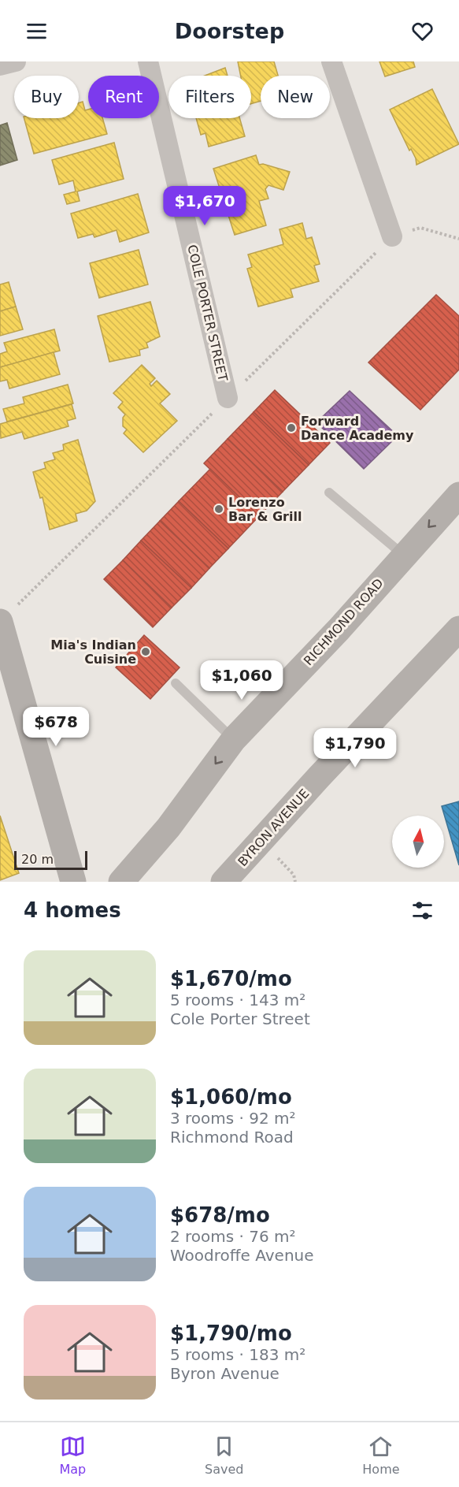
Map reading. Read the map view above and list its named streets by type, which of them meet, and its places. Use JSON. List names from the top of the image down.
{
  "streets": {
    "main road": ["RICHMOND ROAD", "BYRON AVENUE"],
    "street": ["COLE PORTER STREET"]
  },
  "one_way": ["RICHMOND ROAD"],
  "places": ["Forward Dance Academy", "Lorenzo Bar & Grill", "Mia's Indian Cuisine"],
  "scale_bar": "20 m",
  "north": "top",
  "page": {
    "header": "Doorstep",
    "chip": [
      "Buy",
      "Rent",
      "Filters",
      "New"
    ],
    "price": [
      "$1,670",
      "$1,060",
      "$678",
      "$1,790"
    ],
    "scale": "20 m",
    "heading": "4 homes",
    "list": [
      {
        "name": "$1,670/mo",
        "note": "5 rooms · 143 m² · Cole Porter Street"
      },
      {
        "name": "$1,060/mo",
        "note": "3 rooms · 92 m² · Richmond Road"
      },
      {
        "name": "$678/mo",
        "note": "2 rooms · 76 m² · Woodroffe Avenue"
      },
      {
        "name": "$1,790/mo",
        "note": "5 rooms · 183 m² · Byron Avenue"
      }
    ],
    "tabs": ["Map", "Saved", "Home"]
  }
}
